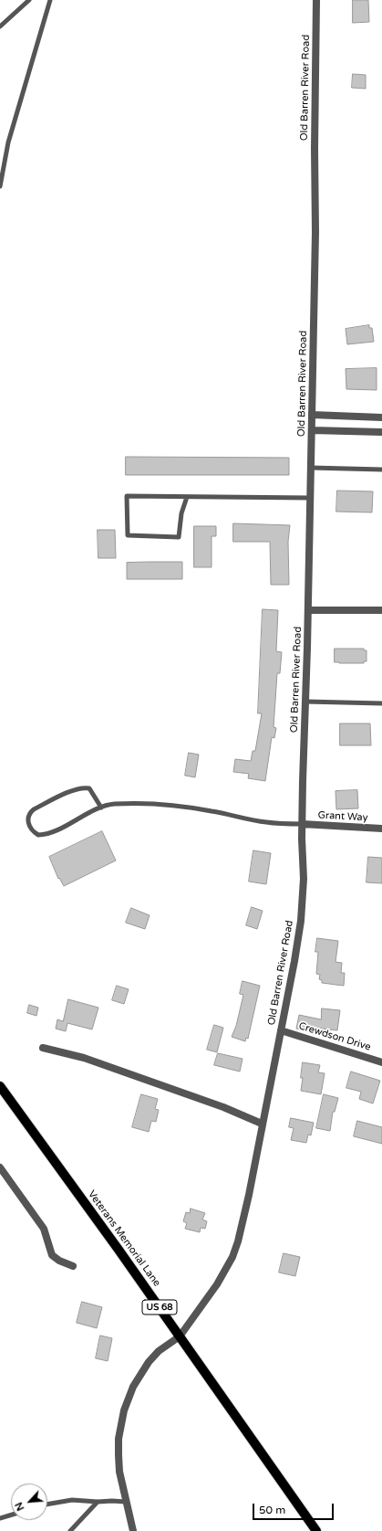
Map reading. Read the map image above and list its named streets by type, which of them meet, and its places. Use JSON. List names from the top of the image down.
{
  "streets": {
    "main road": ["Veterans Memorial Lane", "US 68"],
    "street": ["Old Barren River Road", "Grant Way", "Crewdson Drive"]
  },
  "crossings": [
    ["Old Barren River Road", "Grant Way"],
    ["Old Barren River Road", "Crewdson Drive"],
    ["Old Barren River Road", "Veterans Memorial Lane"]
  ],
  "scale_bar": "50 m",
  "north": "bottom left"
}
